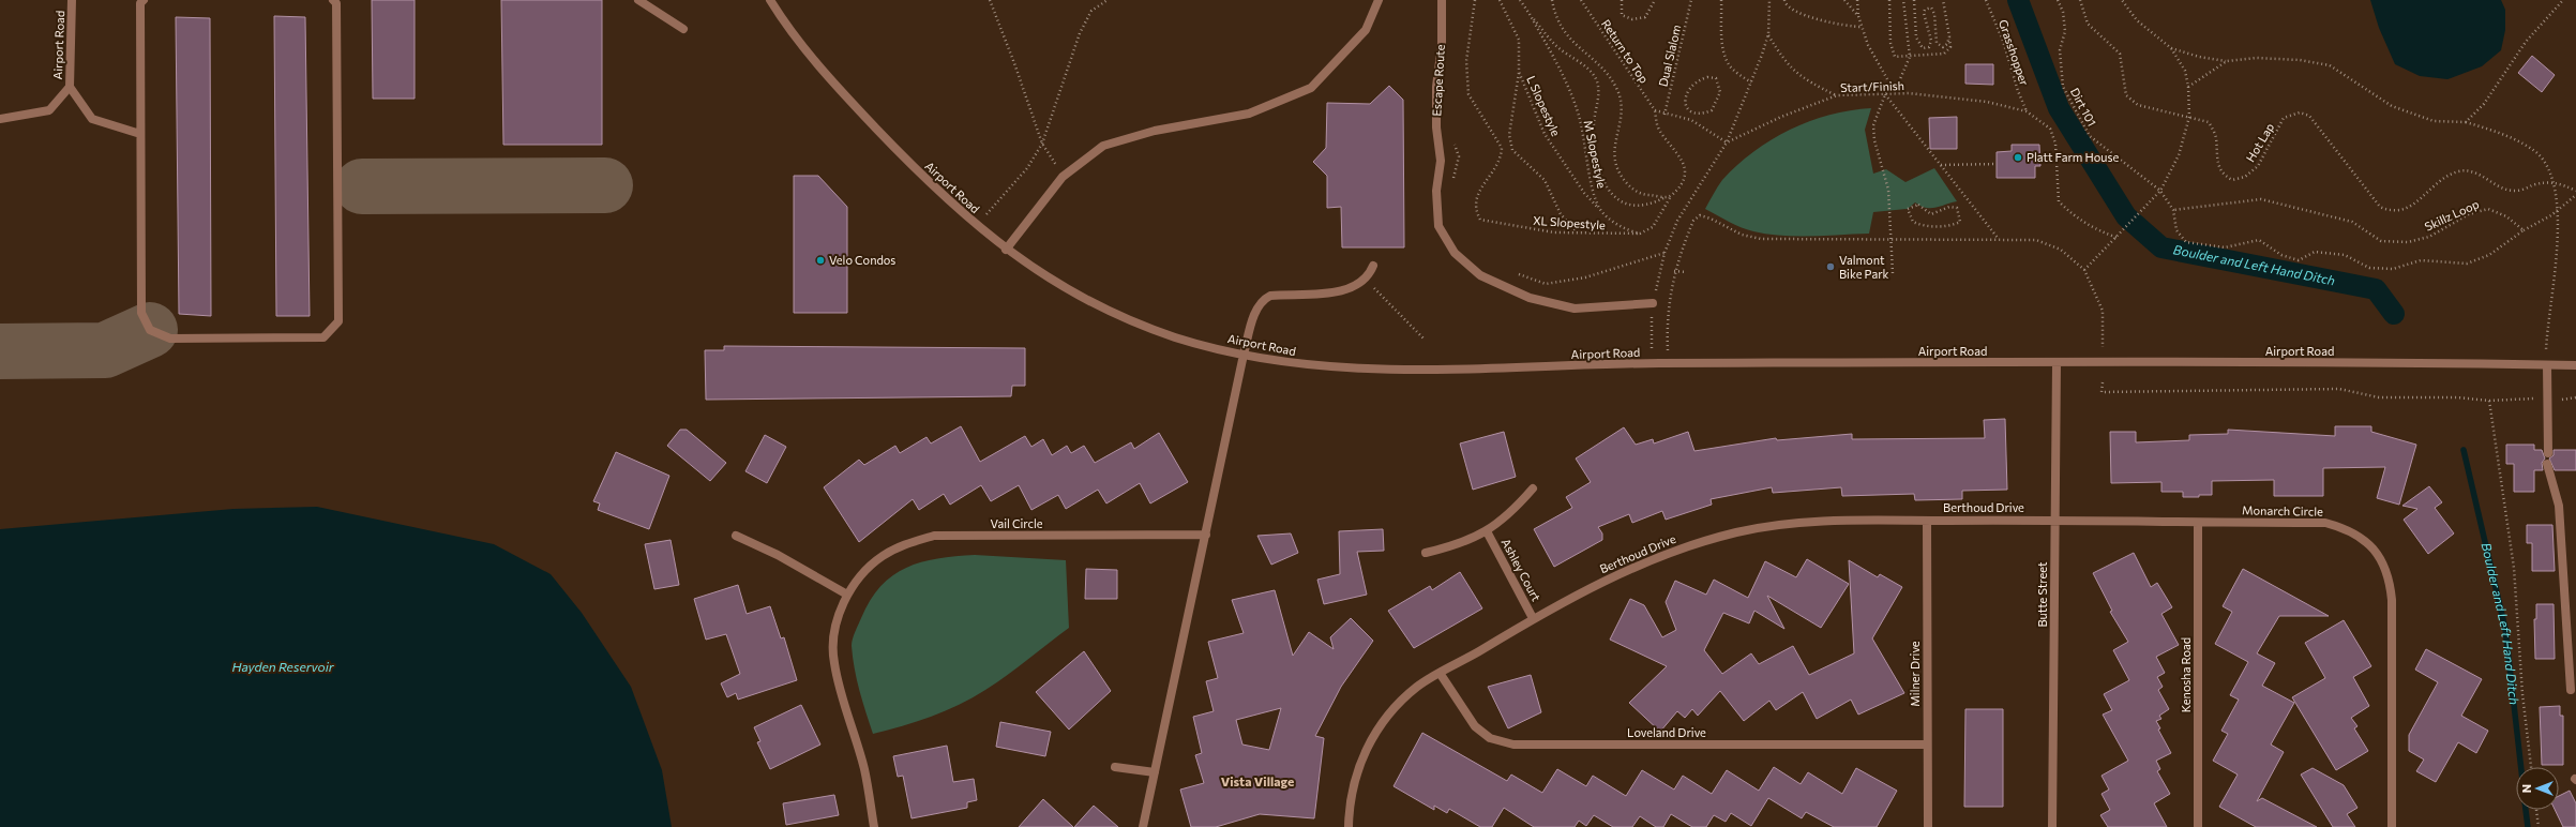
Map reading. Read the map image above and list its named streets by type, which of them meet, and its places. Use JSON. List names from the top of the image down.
{
  "streets": {
    "street": [
      "Airport Road",
      "Berthoud Drive",
      "Monarch Circle",
      "Vail Circle",
      "Ashley Court",
      "Butte Street",
      "Milner Drive",
      "Kenosha Road",
      "Loveland Drive"
    ],
    "path": [
      "Return to Top",
      "Grasshopper",
      "Dual Slalom",
      "Start/Finish",
      "L Slopestyle",
      "Dirt 101",
      "Hot Lap",
      "M Slopestyle",
      "Skillz Loop",
      "XL Slopestyle"
    ]
  },
  "crossings": [
    ["Airport Road", "Butte Street"],
    ["Grasshopper", "Start/Finish"],
    ["L Slopestyle", "M Slopestyle"],
    ["L Slopestyle", "XL Slopestyle"],
    ["Dirt 101", "Skillz Loop"],
    ["Berthoud Drive", "Monarch Circle"],
    ["Berthoud Drive", "Ashley Court"],
    ["Berthoud Drive", "Butte Street"],
    ["Berthoud Drive", "Milner Drive"],
    ["Berthoud Drive", "Loveland Drive"],
    ["Monarch Circle", "Butte Street"],
    ["Monarch Circle", "Kenosha Road"],
    ["Milner Drive", "Loveland Drive"]
  ],
  "districts": ["Vista Village"],
  "water": ["Boulder and Left Hand Ditch", "Hayden Reservoir"],
  "places": ["Platt Farm House", "Velo Condos", "Valmont Bike Park"],
  "north": "left"
}
